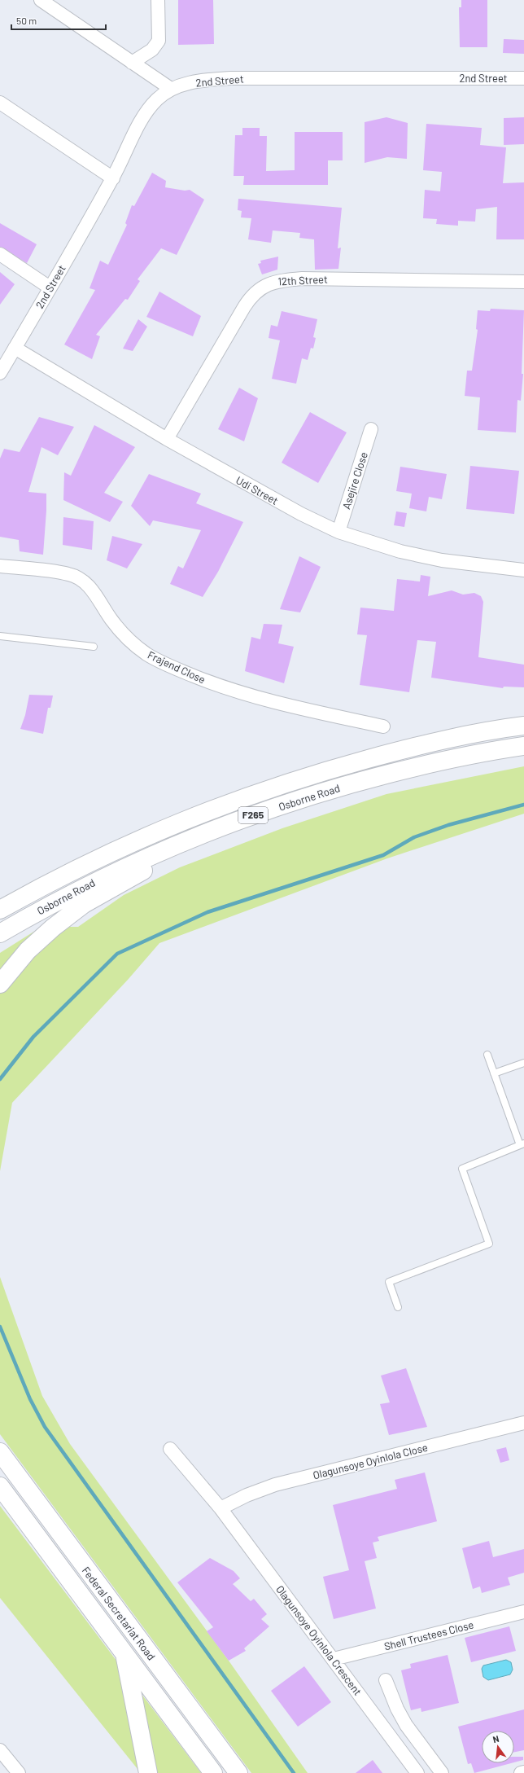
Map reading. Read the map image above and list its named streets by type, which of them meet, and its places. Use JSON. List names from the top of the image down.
{
  "streets": {
    "main road": ["Osborne Road", "F265", "Federal Secretariat Road"],
    "street": [
      "2nd Street",
      "12th Street",
      "Asejire Close",
      "Udi Street",
      "Frajend Close",
      "Olagunsoye Oyinlola Close",
      "Shell Trustees Close",
      "Olagunsoye Oyinlola Crescent"
    ]
  },
  "crossings": [
    ["2nd Street", "Udi Street"],
    ["12th Street", "Udi Street"],
    ["Asejire Close", "Udi Street"],
    ["Olagunsoye Oyinlola Close", "Olagunsoye Oyinlola Crescent"],
    ["Shell Trustees Close", "Olagunsoye Oyinlola Crescent"]
  ],
  "scale_bar": "50 m",
  "north": "top"
}
